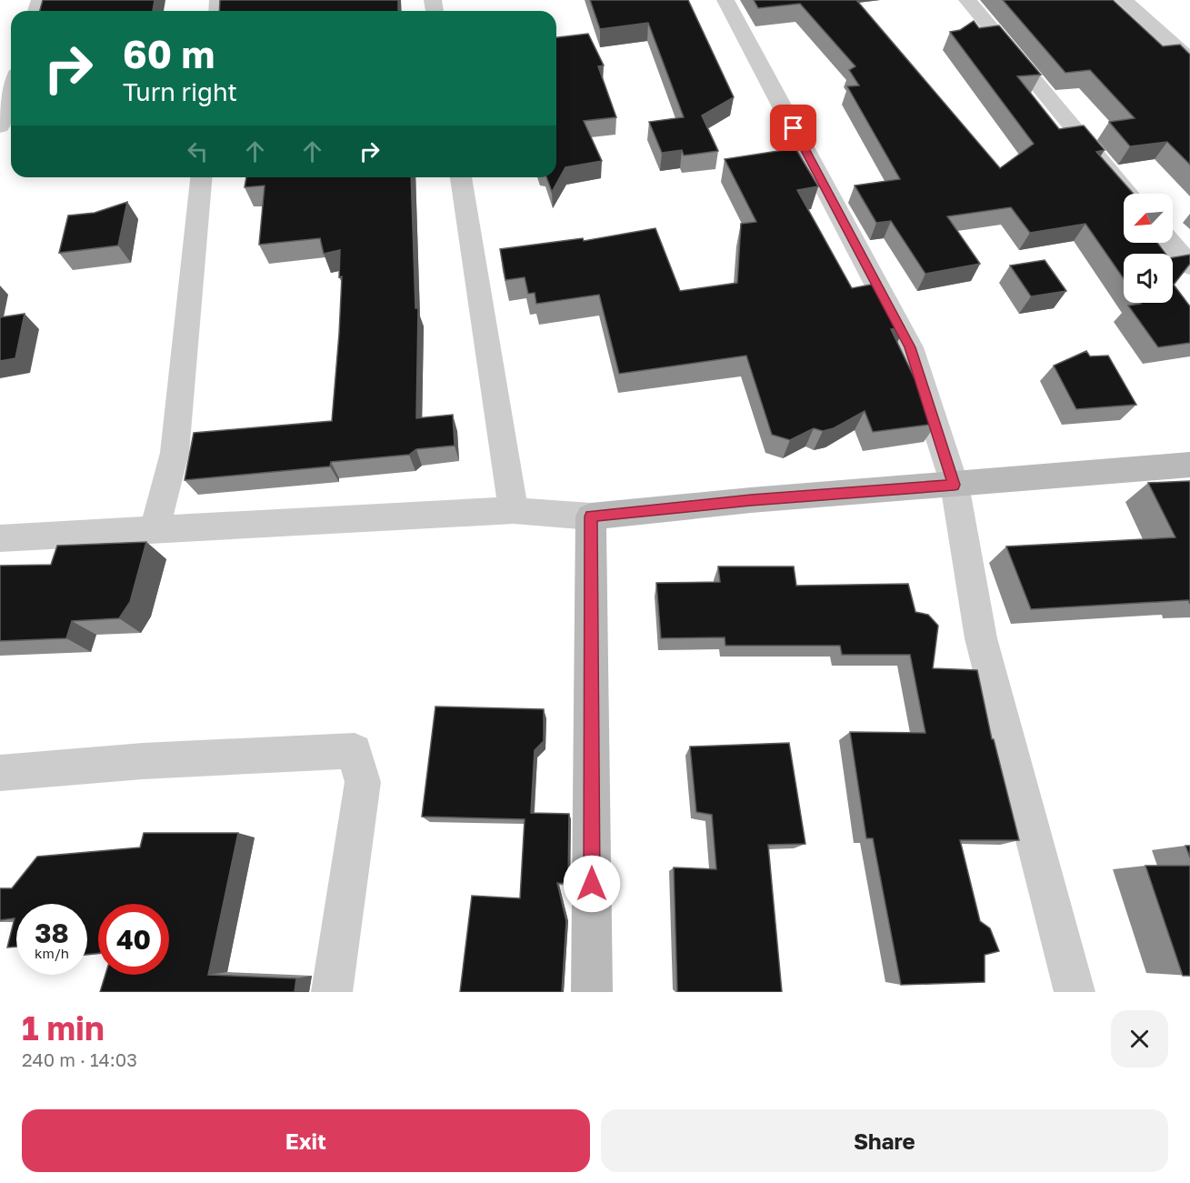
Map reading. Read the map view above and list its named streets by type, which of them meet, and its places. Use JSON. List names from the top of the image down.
{
  "north": "bottom left",
  "page": {
    "turn": ["60 m", "Turn right"],
    "speed": "38 km/h",
    "limit": "40",
    "heading": ["1 min", "240 m · 14:03"],
    "buttons": ["Exit", "Share"]
  }
}
